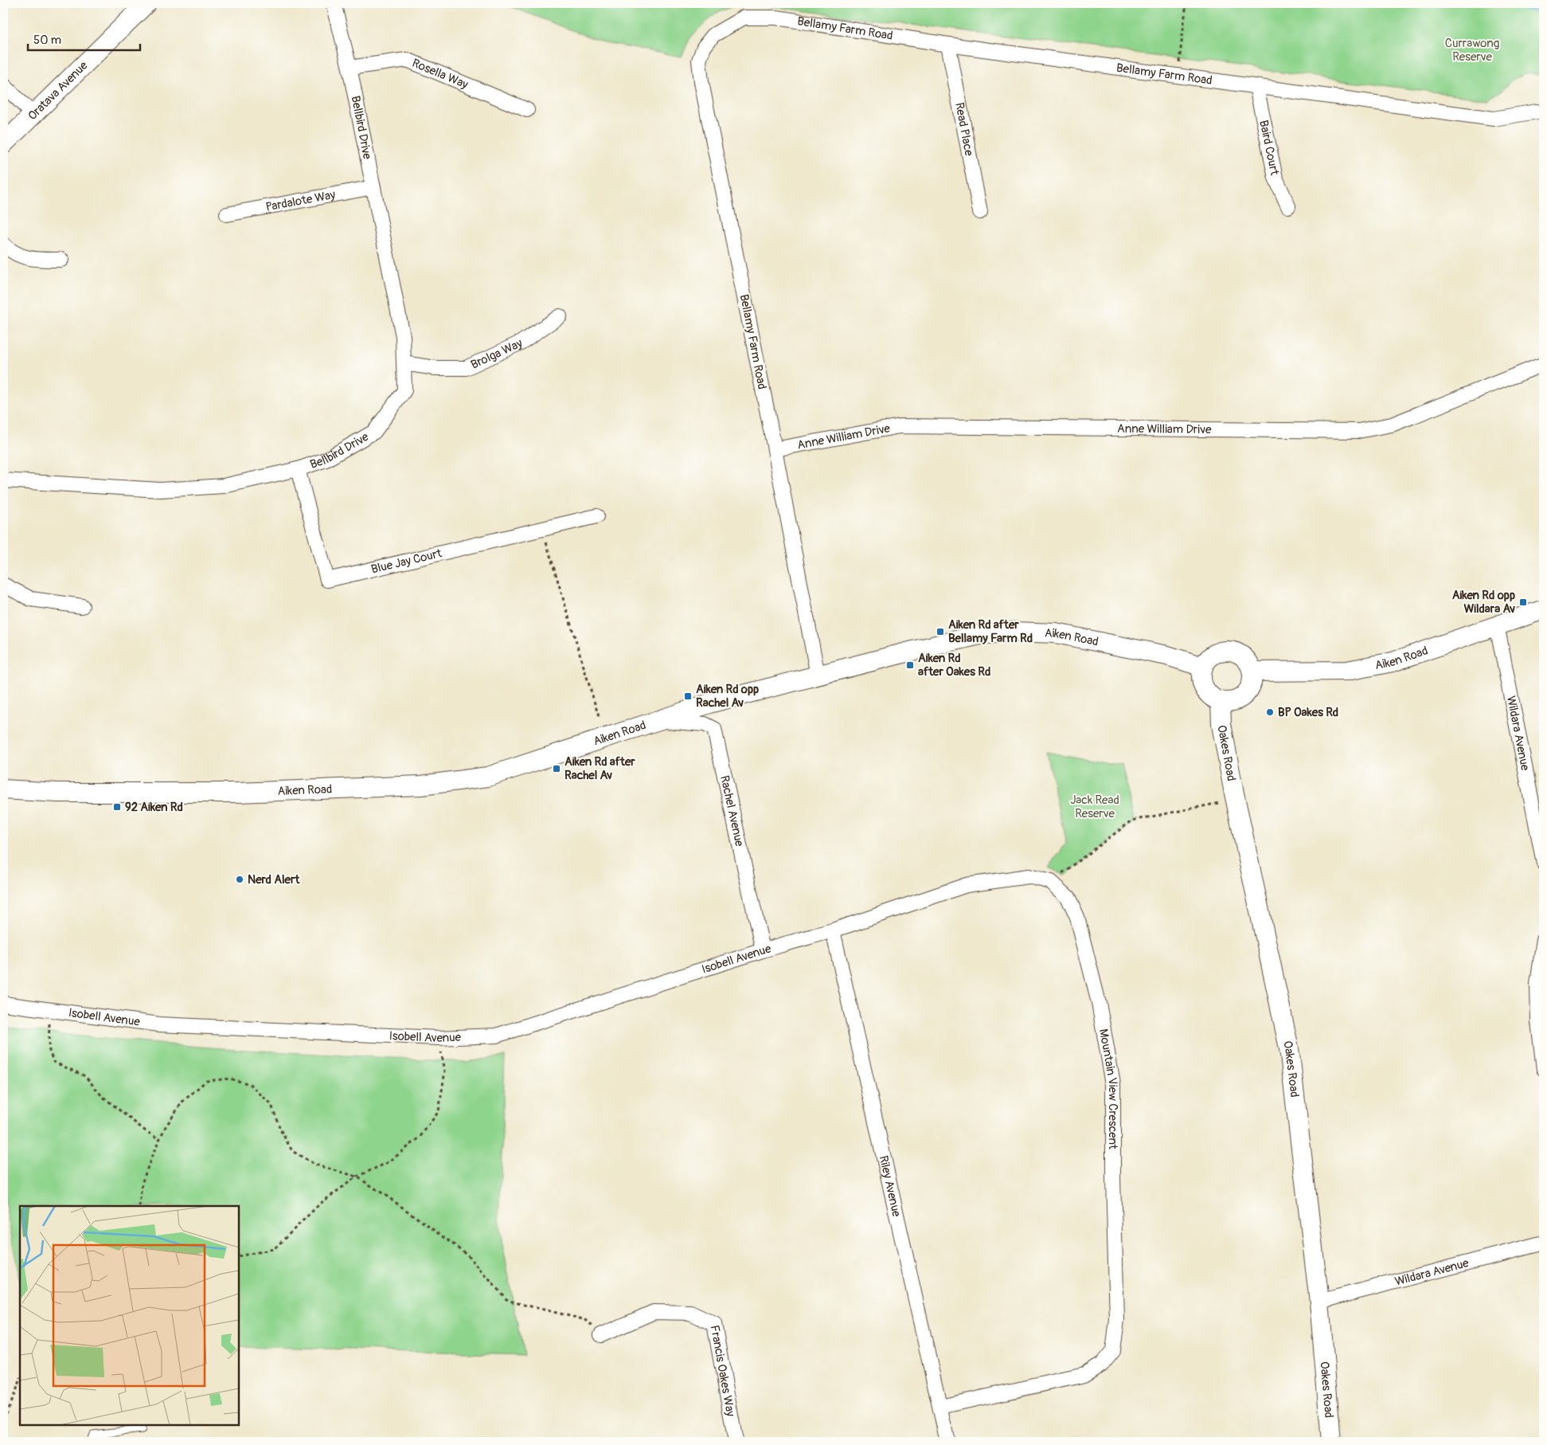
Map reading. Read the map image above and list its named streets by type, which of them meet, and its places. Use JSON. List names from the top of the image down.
{
  "streets": {
    "street": [
      "Bellamy Farm Road",
      "Rosella Way",
      "Oratava Avenue",
      "Bellbird Drive",
      "Read Place",
      "Baird Court",
      "Pardalote Way",
      "Brolga Way",
      "Anne William Drive",
      "Blue Jay Court",
      "Aiken Road",
      "Wildara Avenue",
      "Oakes Road",
      "Rachel Avenue",
      "Isobell Avenue",
      "Mountain View Crescent",
      "Riley Avenue",
      "Francis Oakes Way"
    ]
  },
  "crossings": [
    ["Bellamy Farm Road", "Read Place"],
    ["Bellamy Farm Road", "Baird Court"],
    ["Bellamy Farm Road", "Anne William Drive"],
    ["Bellamy Farm Road", "Aiken Road"],
    ["Rosella Way", "Bellbird Drive"],
    ["Bellbird Drive", "Pardalote Way"],
    ["Bellbird Drive", "Brolga Way"],
    ["Bellbird Drive", "Blue Jay Court"],
    ["Aiken Road", "Wildara Avenue"],
    ["Aiken Road", "Oakes Road"],
    ["Aiken Road", "Rachel Avenue"],
    ["Wildara Avenue", "Oakes Road"],
    ["Rachel Avenue", "Isobell Avenue"],
    ["Isobell Avenue", "Mountain View Crescent"],
    ["Isobell Avenue", "Riley Avenue"],
    ["Mountain View Crescent", "Riley Avenue"]
  ],
  "parks": ["Currawong Reserve", "Jack Read Reserve"],
  "places": {
    "transit": [
      "Aiken Rd opp Wildara Av",
      "Aiken Rd after Bellamy Farm Rd",
      "Aiken Rd after Oakes Rd",
      "Aiken Rd opp Rachel Av",
      "Aiken Rd after Rachel Av",
      "92 Aiken Rd"
    ],
    "other": ["BP Oakes Rd", "Nerd Alert"]
  },
  "scale_bar": "50 m"
}
